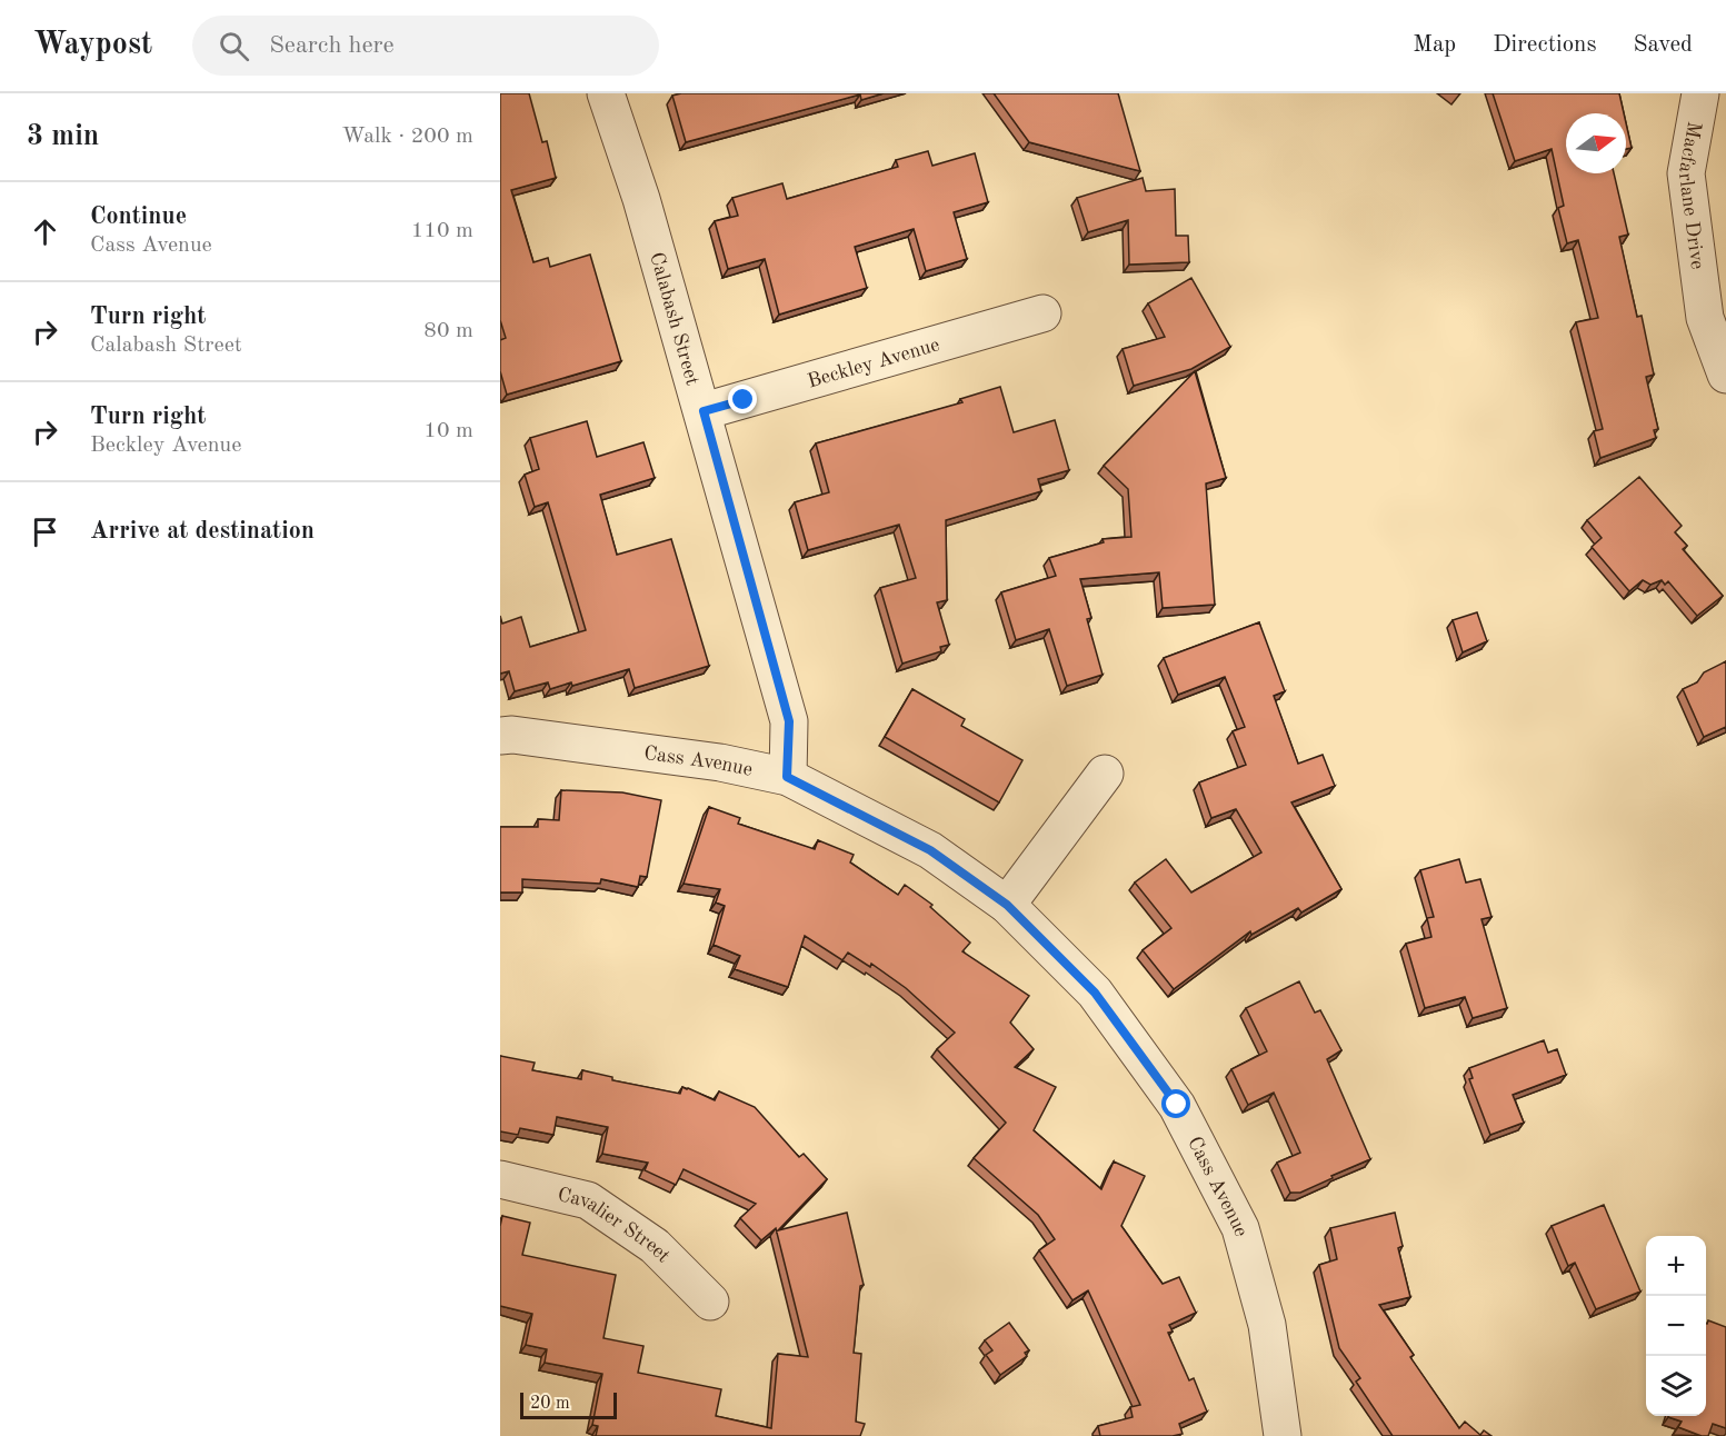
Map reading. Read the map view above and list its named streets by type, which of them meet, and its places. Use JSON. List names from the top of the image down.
{
  "streets": {
    "street": [
      "Macfarlane Drive",
      "Calabash Street",
      "Beckley Avenue",
      "Cass Avenue",
      "Cavalier Street"
    ]
  },
  "crossings": [
    ["Calabash Street", "Beckley Avenue"],
    ["Calabash Street", "Cass Avenue"]
  ],
  "scale_bar": "20 m",
  "north": "right",
  "page": {
    "header": "Waypost",
    "search": "Search here",
    "nav": ["Map", "Directions", "Saved"],
    "heading": ["3 min", "Walk · 200 m"],
    "list": [
      ["Continue", "Cass Avenue", "110 m"],
      ["Turn right", "Calabash Street", "80 m"],
      ["Turn right", "Beckley Avenue", "10 m"],
      "Arrive at destination"
    ],
    "map_buttons": ["+", "−"],
    "scale": "20 m"
  }
}
